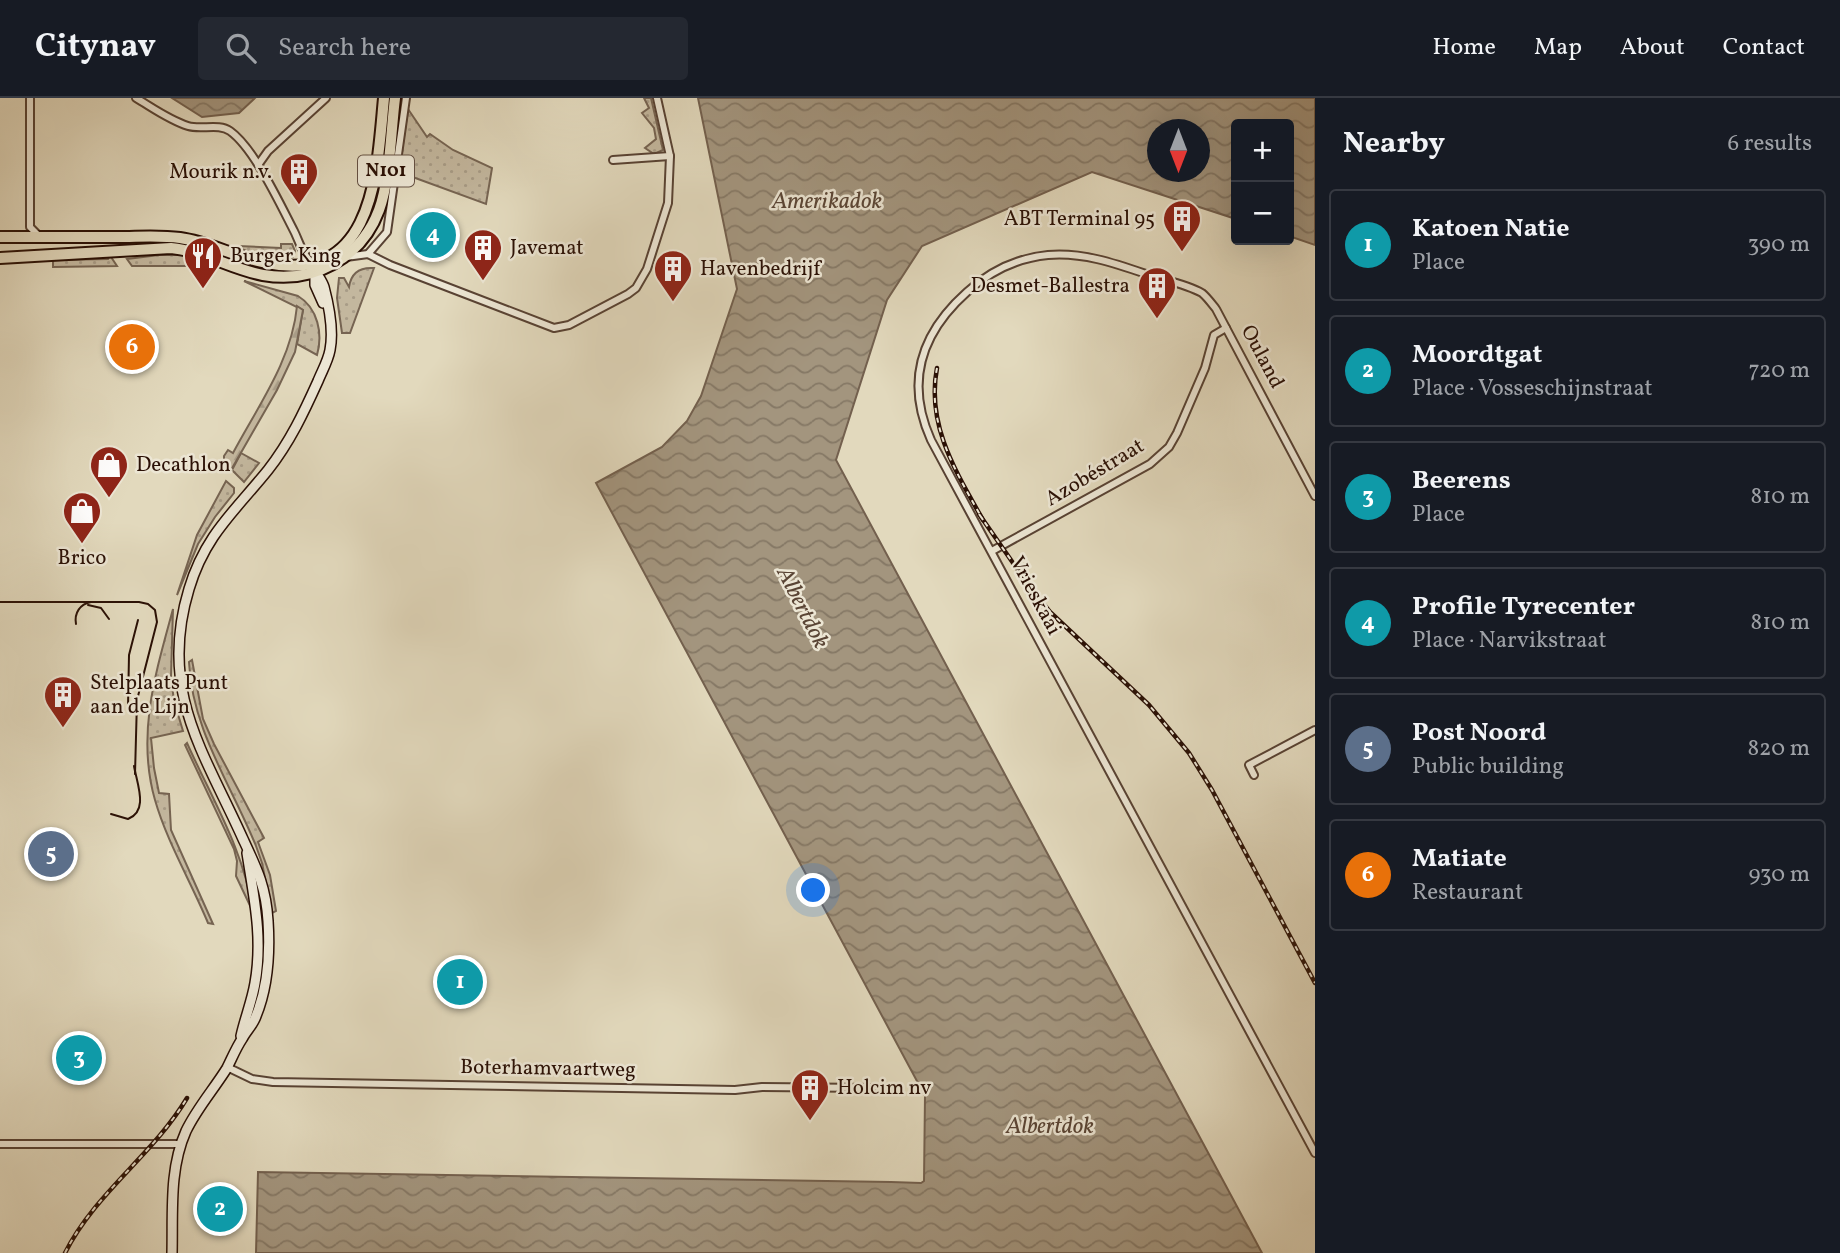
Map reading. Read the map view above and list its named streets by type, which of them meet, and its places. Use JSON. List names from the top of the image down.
{
  "streets": {
    "main road": ["N101"],
    "street": [
      "Ouland",
      "Azobéstraat",
      "Vrieskaai",
      "Boterhamvaartweg"
    ]
  },
  "crossings": [
    ["Ouland", "Azobéstraat"],
    ["Ouland", "Vrieskaai"],
    ["Azobéstraat", "Vrieskaai"]
  ],
  "water": ["Amerikadok", "Albertdok"],
  "places": {
    "building": [
      "Mourik n.v.",
      "ABT Terminal 95",
      "Javemat",
      "Havenbedrijf",
      "Desmet-Ballestra",
      "Stelplaats Punt aan de Lijn",
      "Holcim nv"
    ],
    "restaurant": ["Burger King"],
    "shop": ["Decathlon", "Brico"]
  },
  "north": "bottom",
  "page": {
    "header": "Citynav",
    "search": "Search here",
    "nav": [
      "Home",
      "Map",
      "About",
      "Contact"
    ],
    "heading": ["Nearby", "6 results"],
    "map_buttons": ["+", "−"],
    "list": [
      {
        "mark": "1",
        "name": "Katoen Natie",
        "note": "Place",
        "value": "390 m"
      },
      {
        "mark": "2",
        "name": "Moordtgat",
        "note": "Place · Vosseschijnstraat",
        "value": "720 m"
      },
      {
        "mark": "3",
        "name": "Beerens",
        "note": "Place",
        "value": "810 m"
      },
      {
        "mark": "4",
        "name": "Profile Tyrecenter",
        "note": "Place · Narvikstraat",
        "value": "810 m"
      },
      {
        "mark": "5",
        "name": "Post Noord",
        "note": "Public building",
        "value": "820 m"
      },
      {
        "mark": "6",
        "name": "Matiate",
        "note": "Restaurant",
        "value": "930 m"
      }
    ],
    "pins": [
      "4",
      "6",
      "5",
      "1",
      "3",
      "2"
    ]
  }
}
